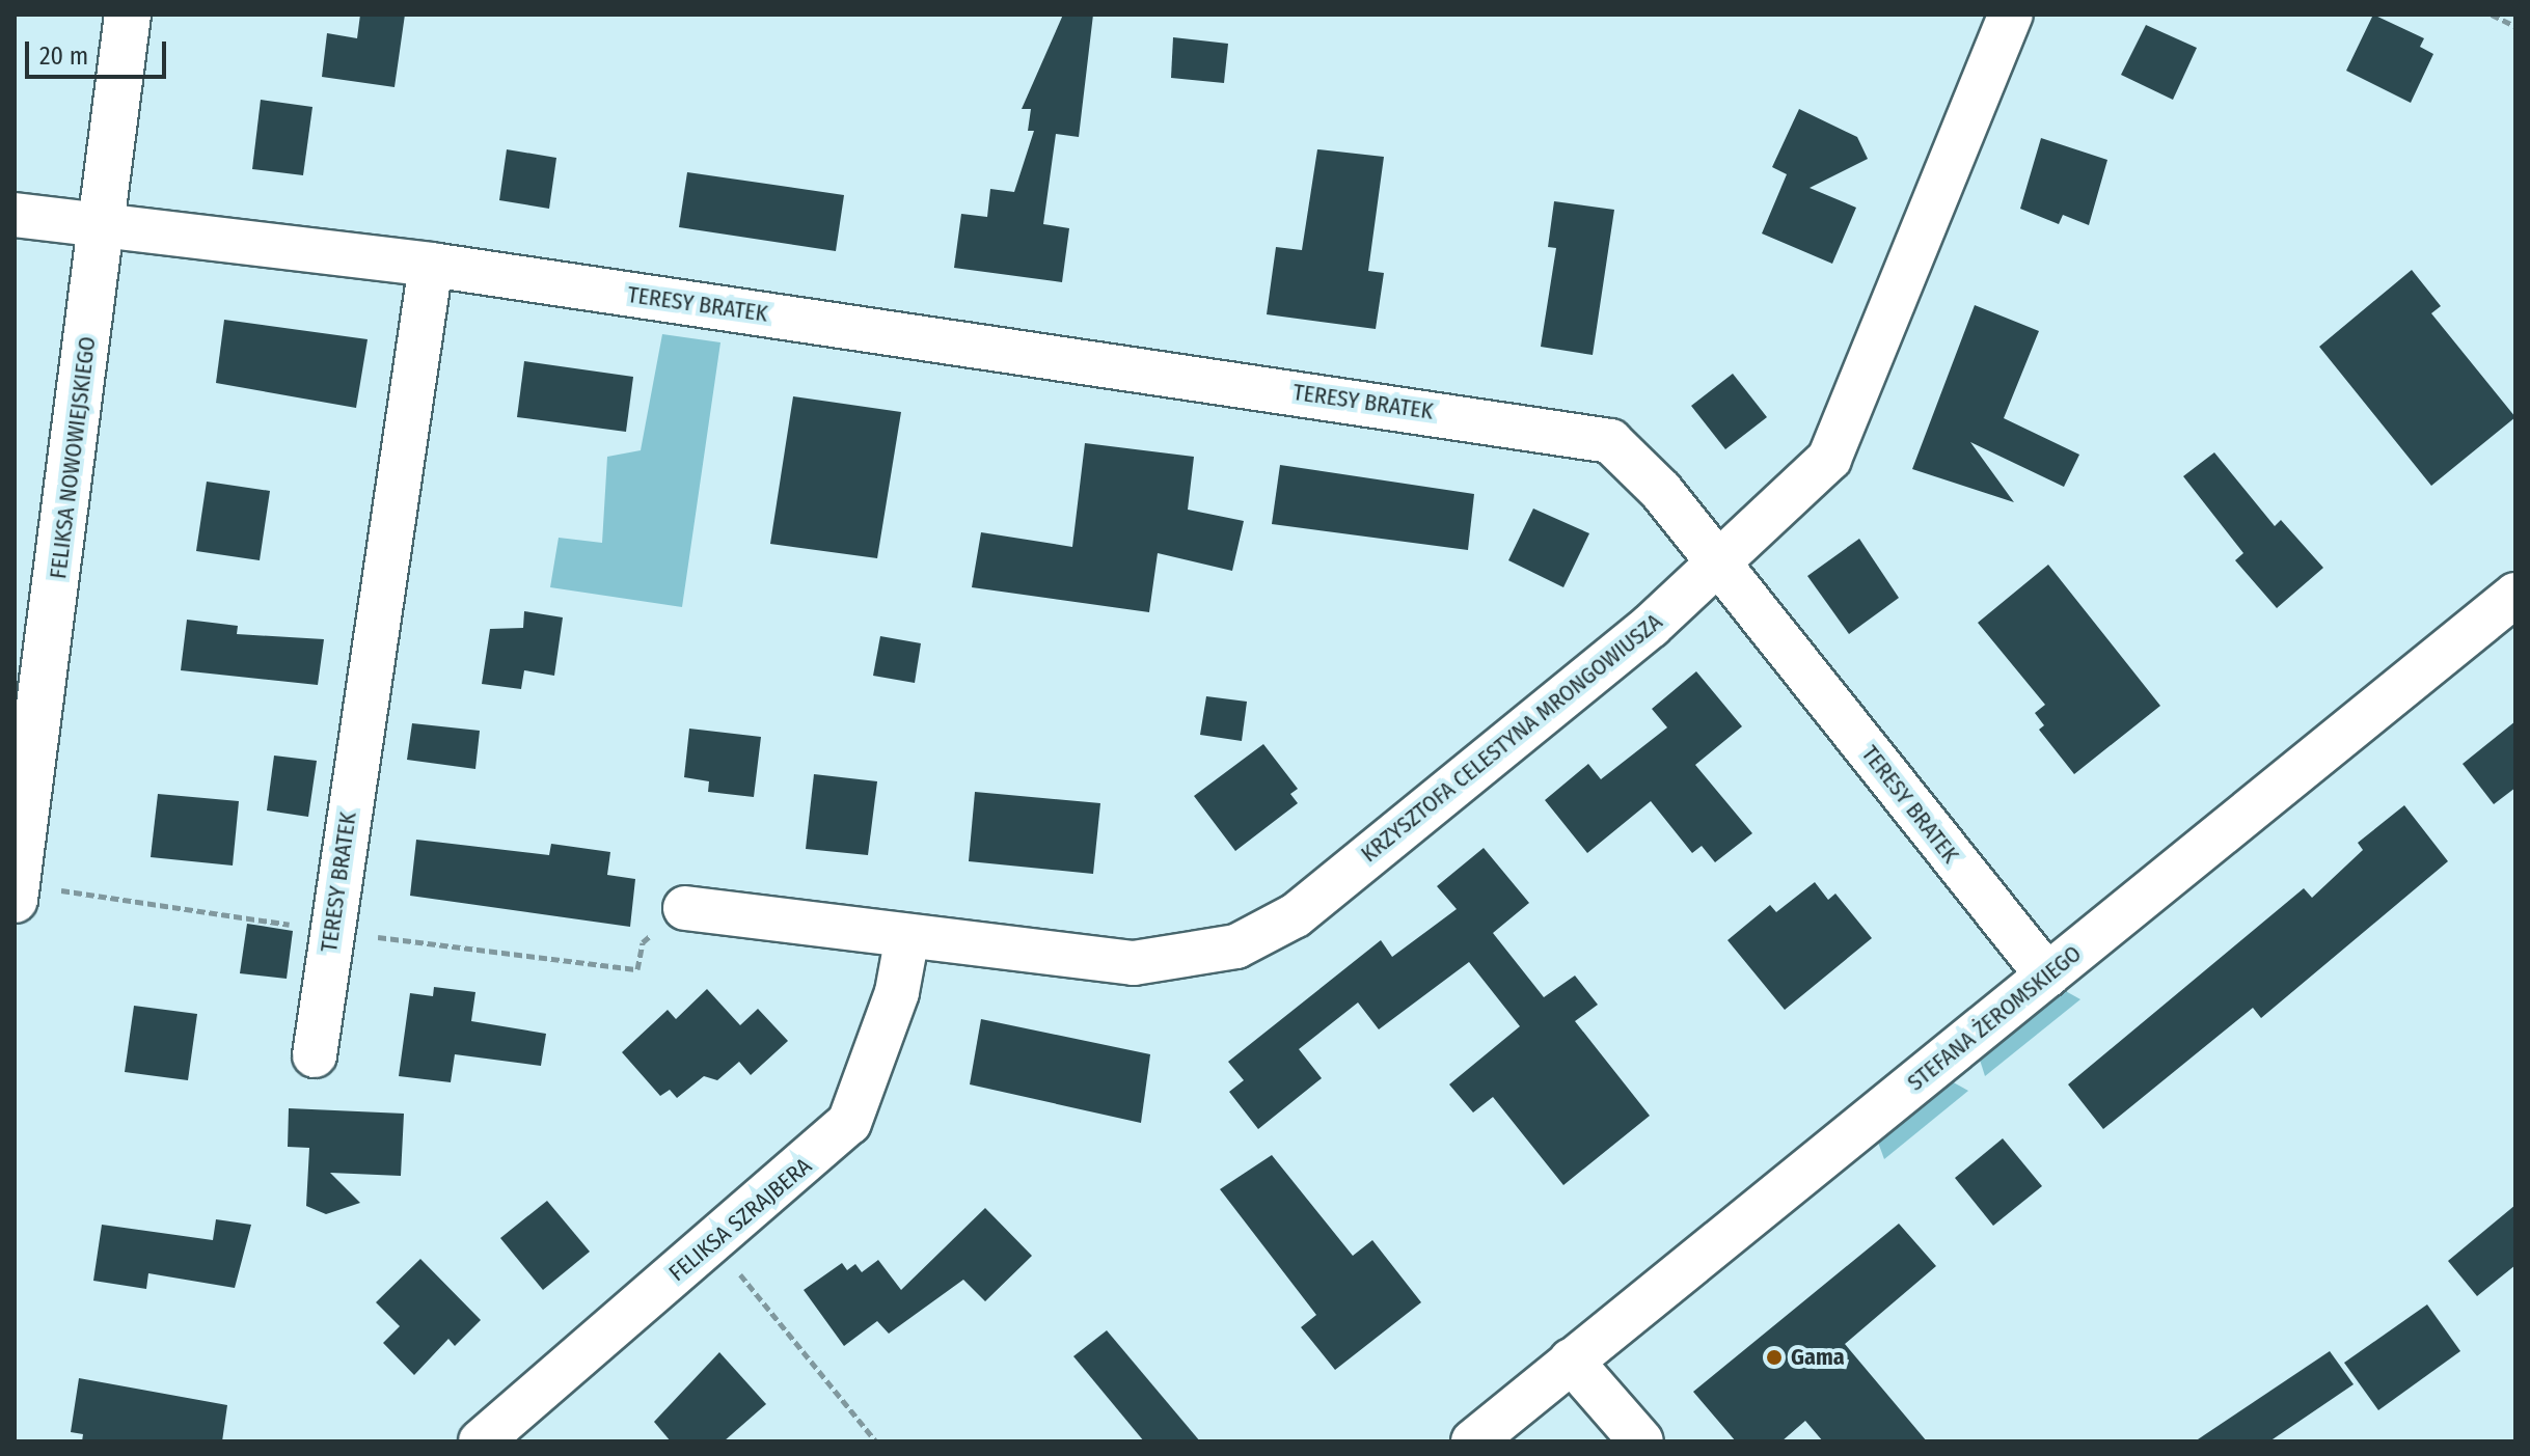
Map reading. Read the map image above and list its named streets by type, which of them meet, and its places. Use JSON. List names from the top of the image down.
{
  "streets": {
    "street": [
      "TERESY BRATEK",
      "FELIKSA NOWOWIEJSKIEGO",
      "KRZYSZTOFA CELESTYNA MRONGOWIUSZA",
      "STEFANA ŻEROMSKIEGO",
      "FELIKSA SZRAJBERA"
    ]
  },
  "crossings": [
    ["TERESY BRATEK", "FELIKSA NOWOWIEJSKIEGO"],
    ["TERESY BRATEK", "KRZYSZTOFA CELESTYNA MRONGOWIUSZA"],
    ["TERESY BRATEK", "STEFANA ŻEROMSKIEGO"],
    ["KRZYSZTOFA CELESTYNA MRONGOWIUSZA", "FELIKSA SZRAJBERA"]
  ],
  "places": ["Gama"],
  "scale_bar": "20 m"
}
